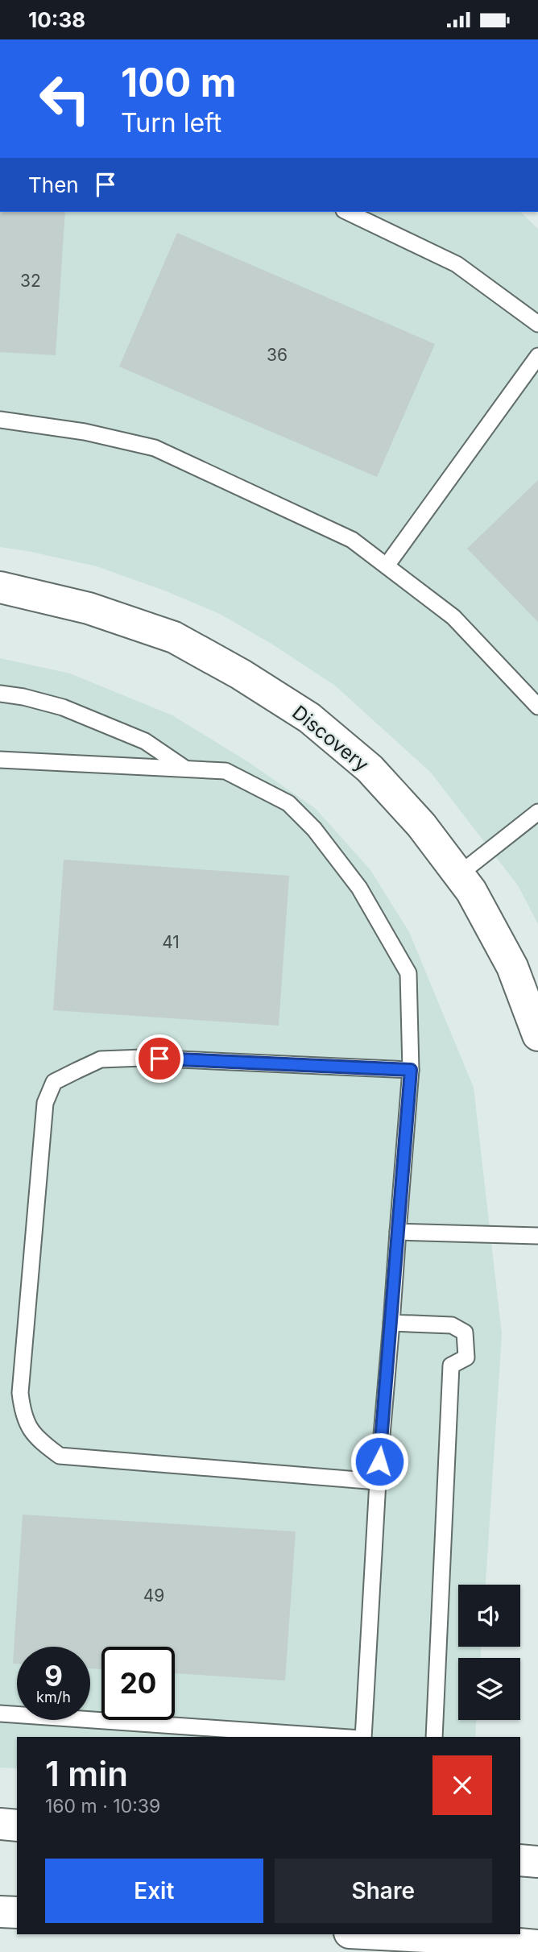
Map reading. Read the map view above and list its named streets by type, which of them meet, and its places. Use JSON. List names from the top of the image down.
{
  "streets": {
    "street": ["Discovery"]
  },
  "house_numbers": [
    "32",
    "36",
    "41",
    "49"
  ],
  "page": {
    "status": "10:38",
    "turn": ["100 m", "Turn left"],
    "then": "Then",
    "speed": "9 km/h",
    "limit": "20",
    "heading": ["1 min", "160 m · 10:39"],
    "buttons": ["Exit", "Share"]
  }
}
